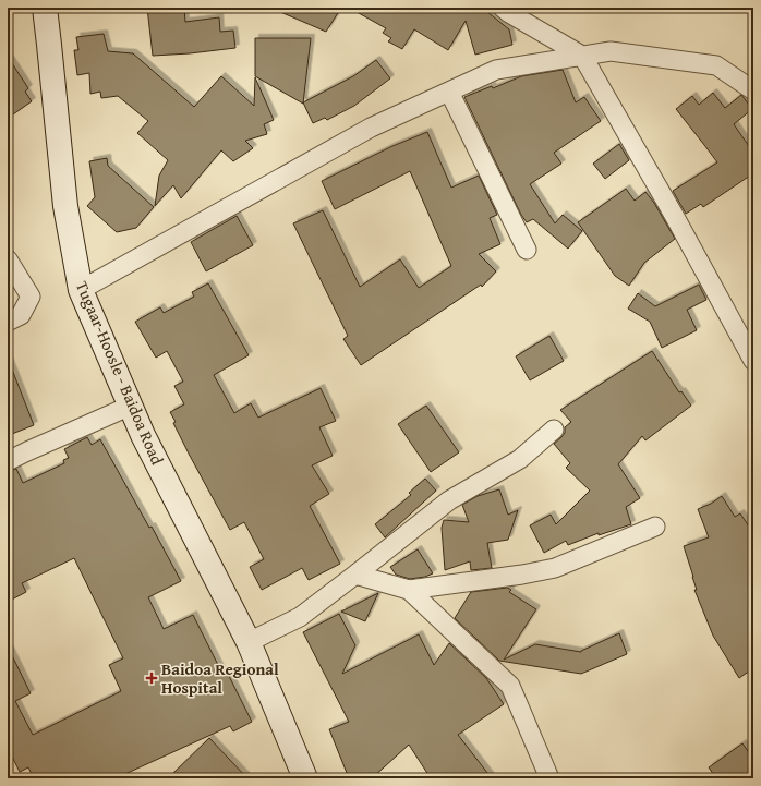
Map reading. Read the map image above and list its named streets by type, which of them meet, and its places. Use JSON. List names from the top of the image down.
{
  "streets": {
    "main road": ["Tugaar-Hoosle - Baidoa Road"]
  },
  "places": {
    "health": ["Baidoa Regional Hospital"]
  }
}
